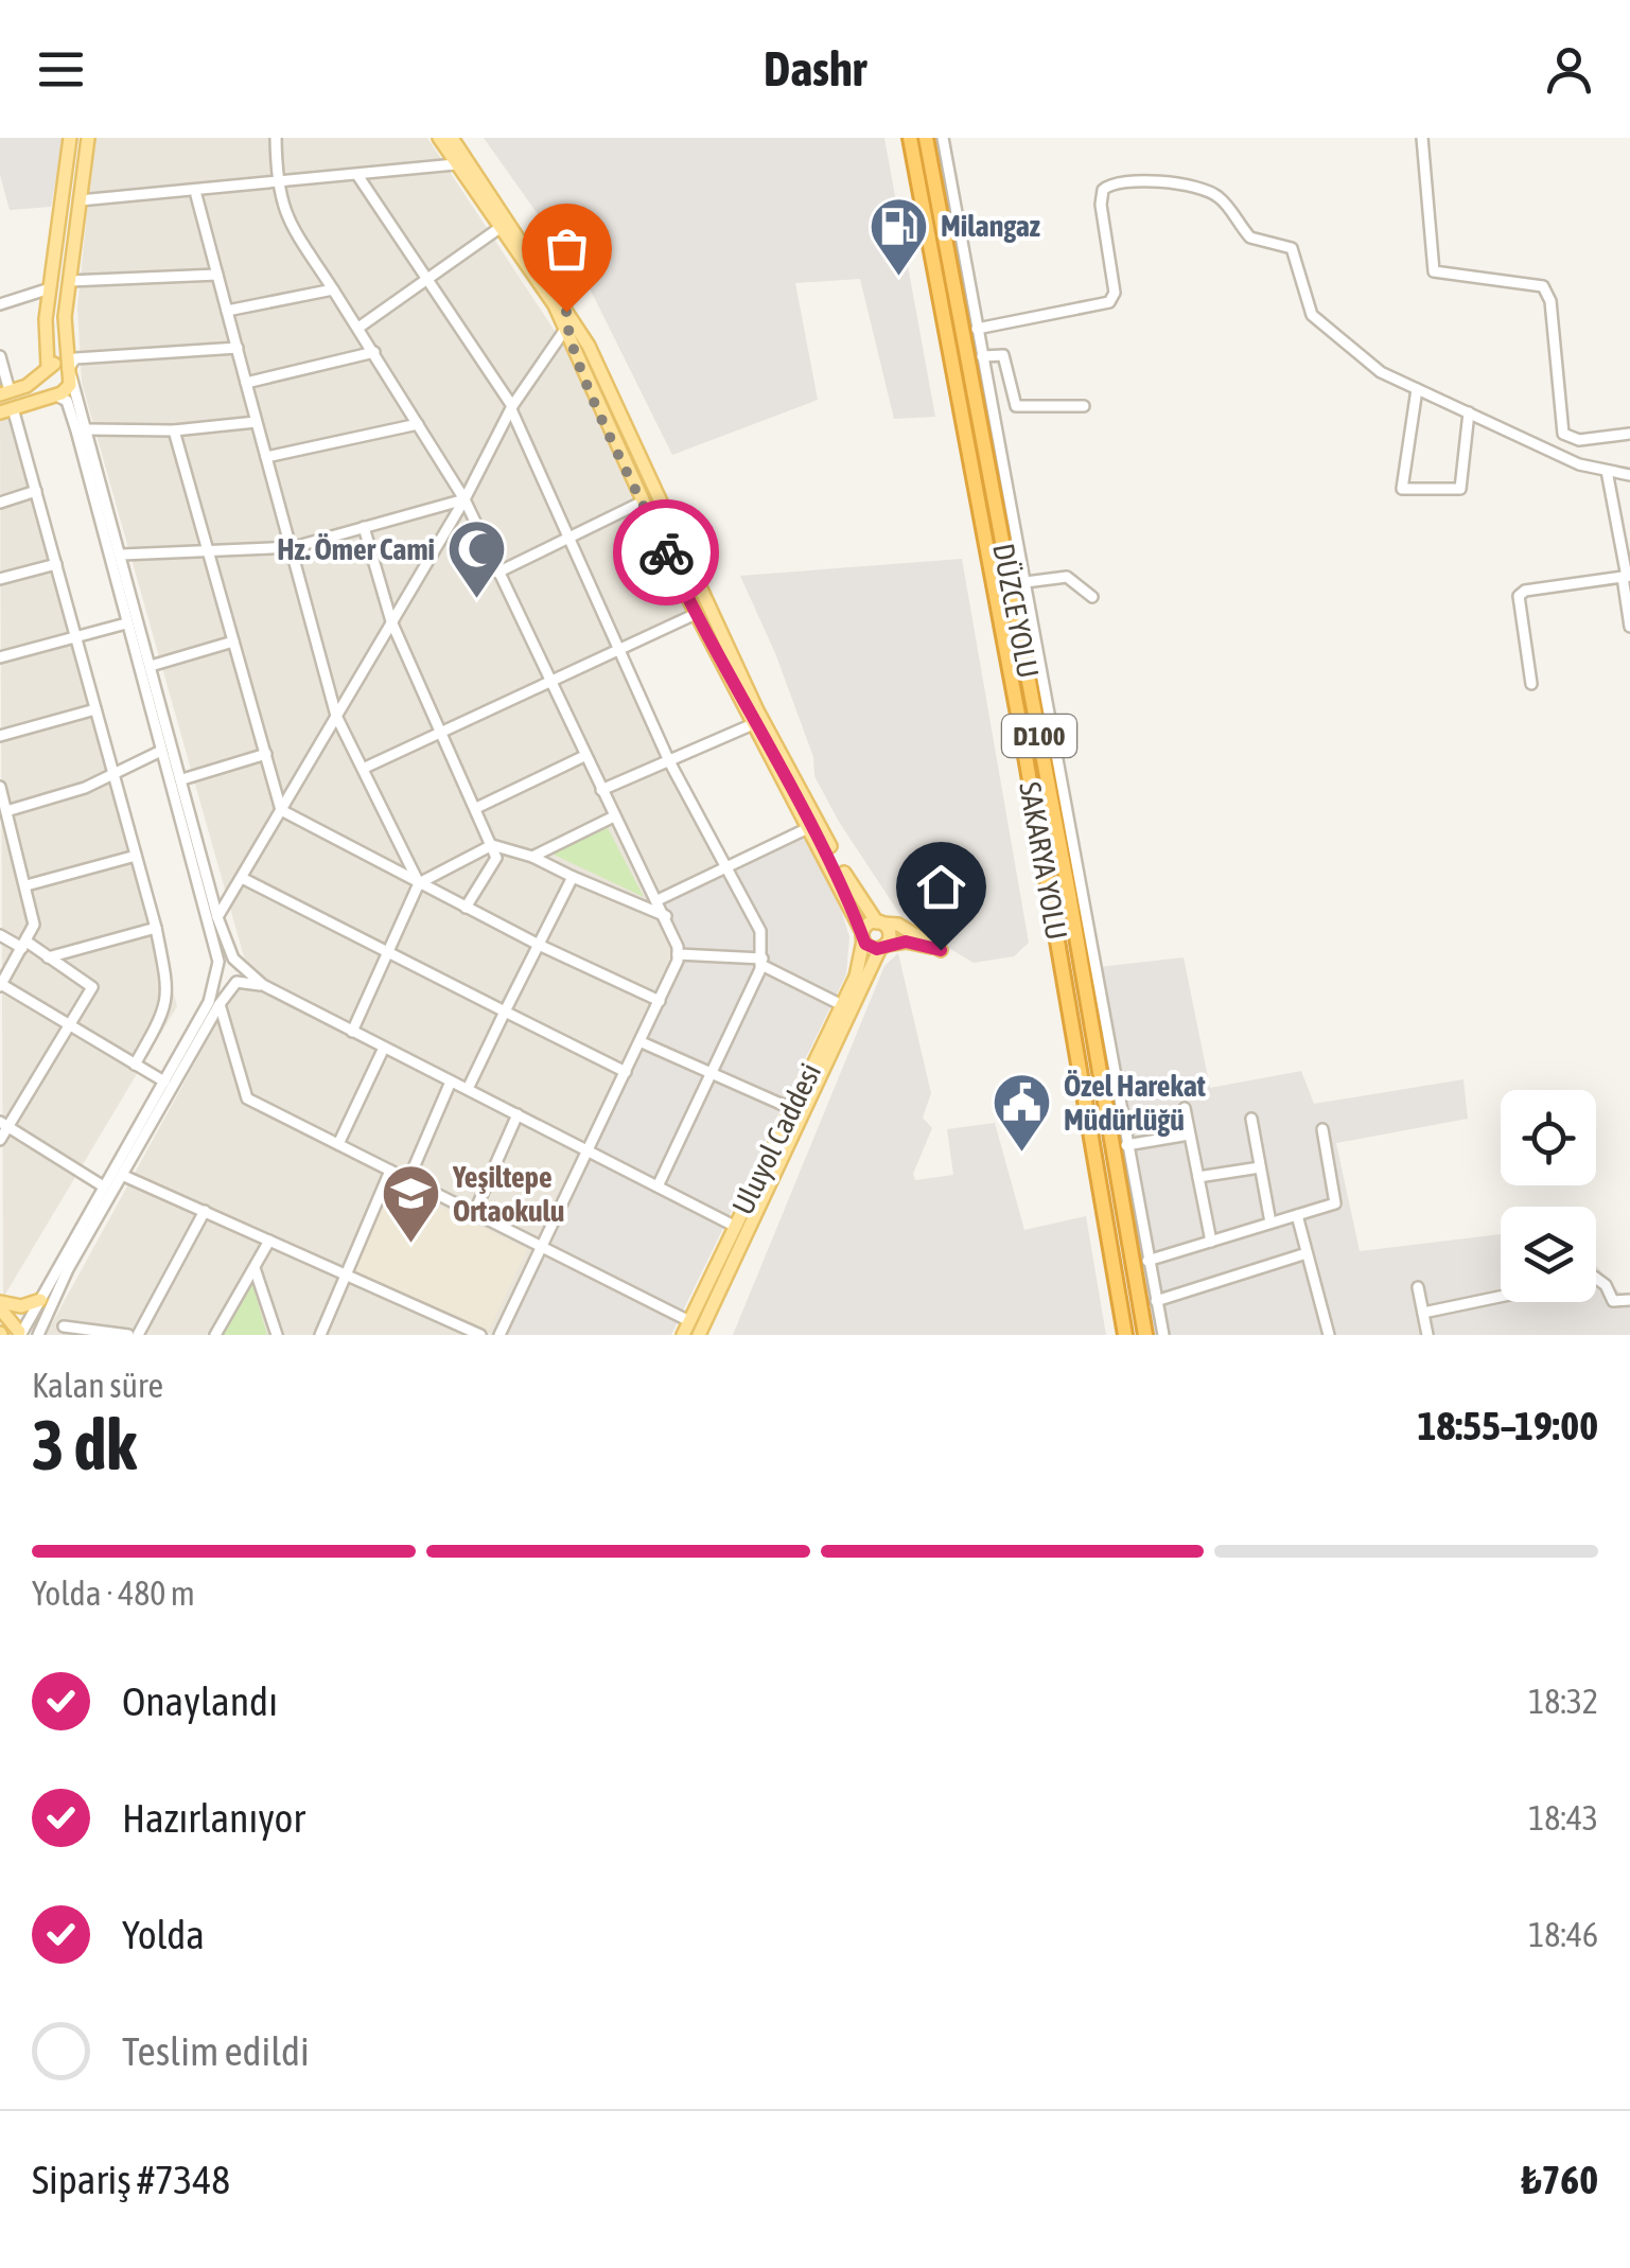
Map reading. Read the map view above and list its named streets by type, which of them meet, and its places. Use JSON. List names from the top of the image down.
{
  "streets": {
    "highway": ["DÜZCE YOLU", "D100", "SAKARYA YOLU"],
    "main road": ["Uluyol Caddesi"]
  },
  "places": {
    "fuel station": ["Milangaz"],
    "mosque": ["Hz. Ömer Cami"],
    "public building": ["Özel Harekat Müdürlüğü"],
    "school or university": ["Yeşiltepe Ortaokulu"]
  },
  "page": {
    "header": "Dashr",
    "heading": ["3 dk", "Kalan süre", "18:55–19:00"],
    "panel": ["Sipariş #7348", "₺760"],
    "bar": "Yolda · 480 m",
    "list": [
      ["Onaylandı", "18:32"],
      ["Hazırlanıyor", "18:43"],
      ["Yolda", "18:46"],
      "Teslim edildi"
    ]
  }
}
